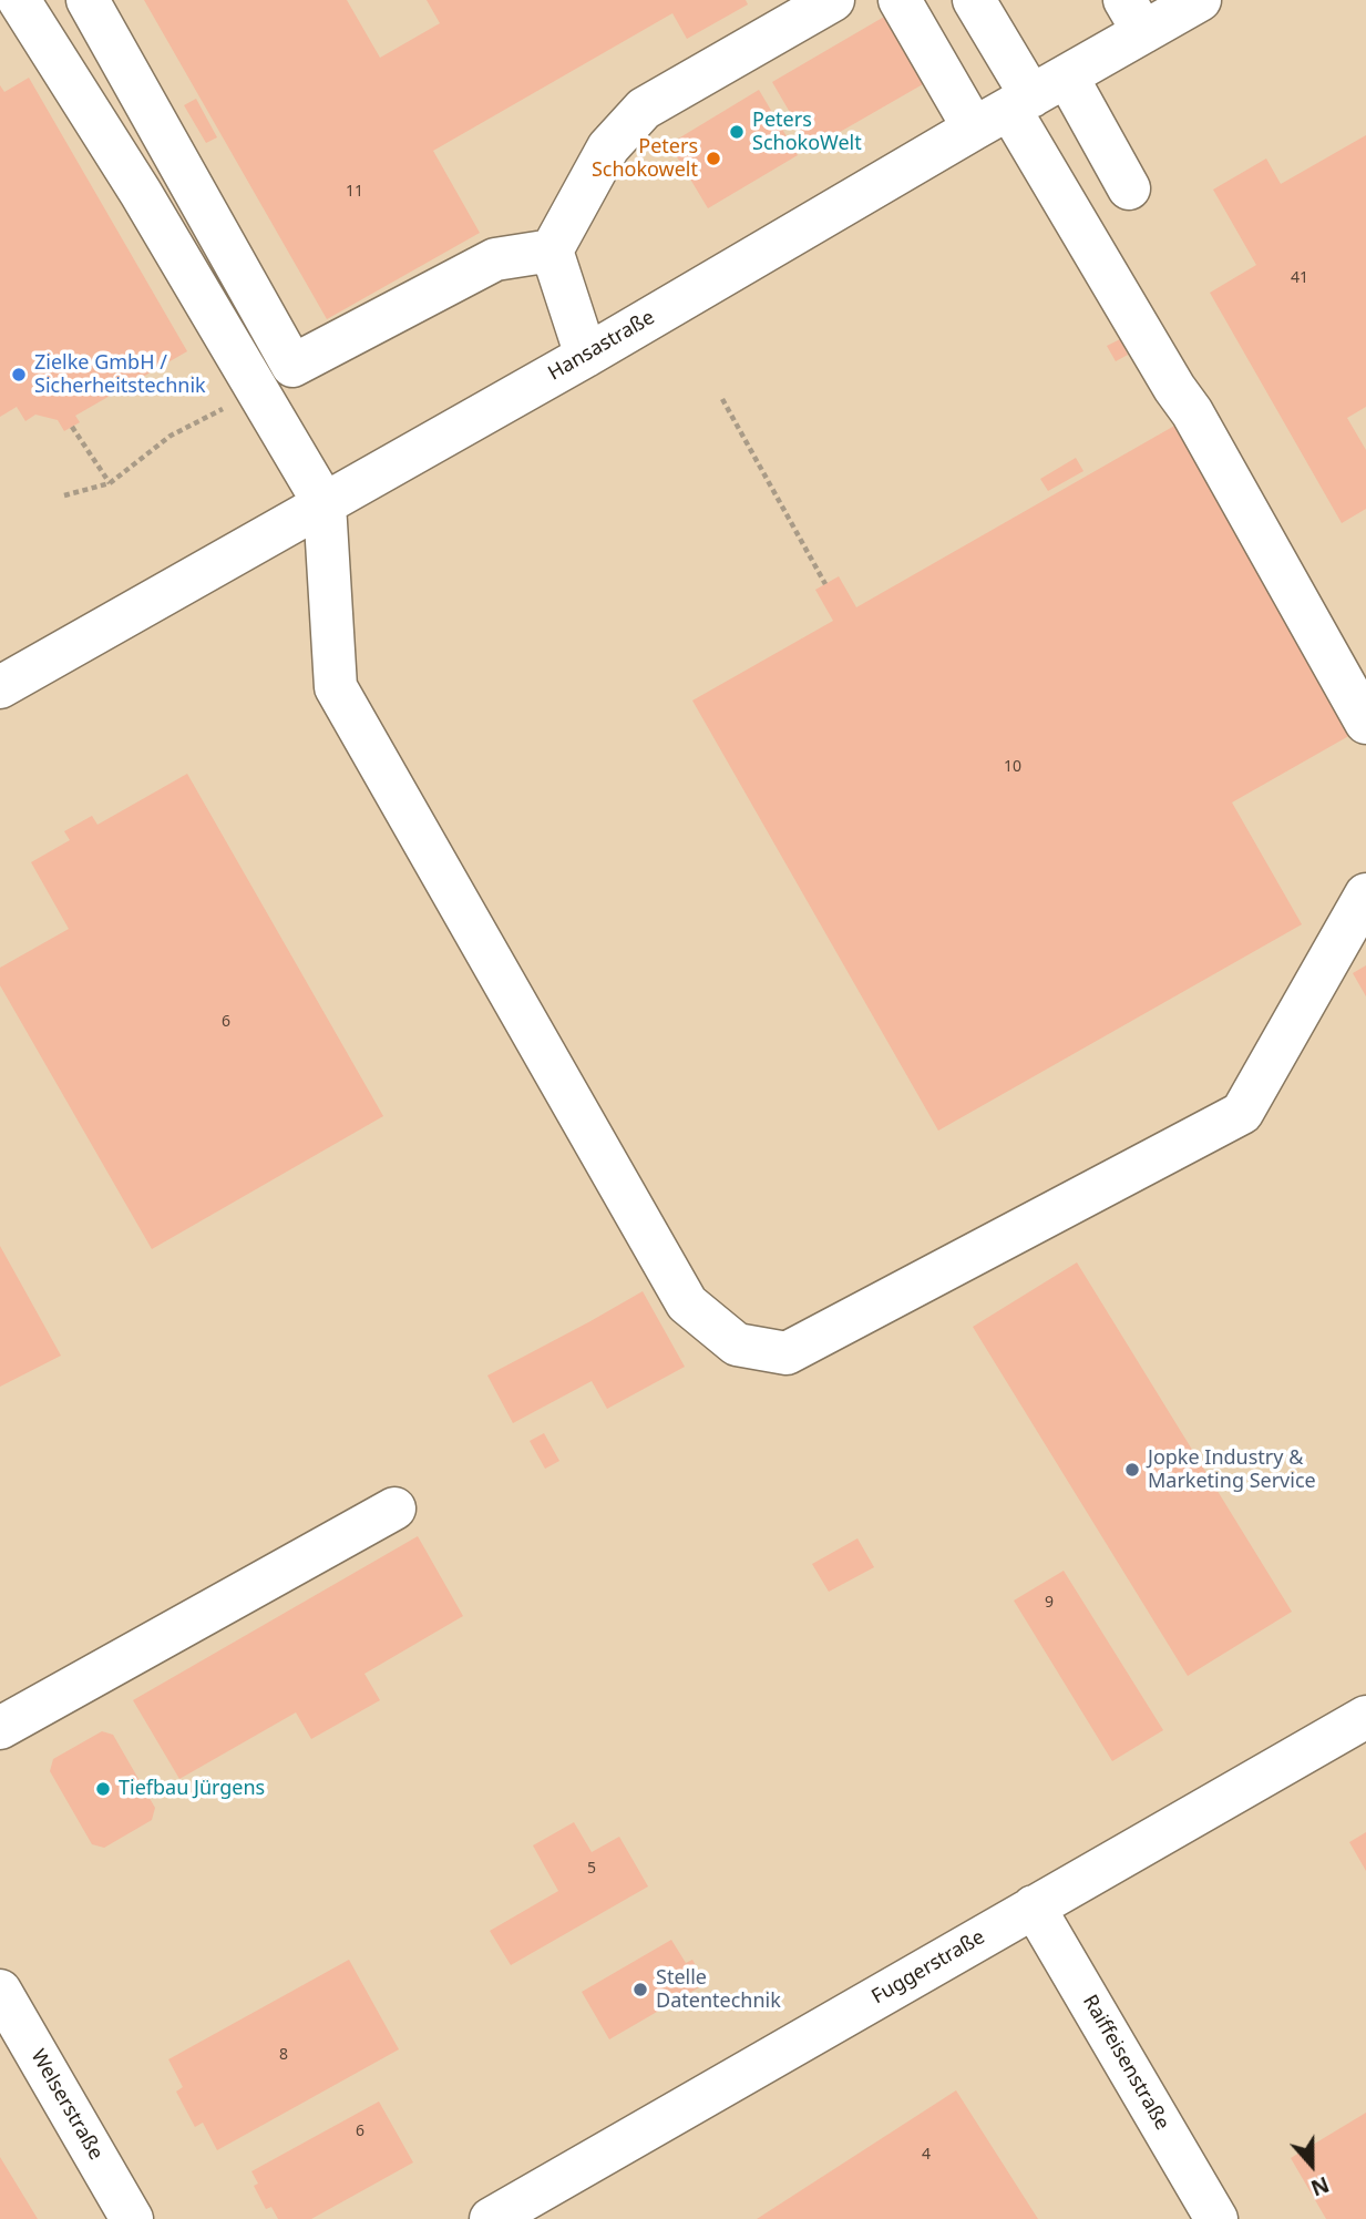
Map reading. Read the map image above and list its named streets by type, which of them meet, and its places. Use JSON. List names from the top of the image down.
{
  "streets": {
    "street": [
      "Hansastraße",
      "Fuggerstraße",
      "Raiffeisenstraße",
      "Welserstraße"
    ]
  },
  "crossings": [
    ["Fuggerstraße", "Raiffeisenstraße"]
  ],
  "places": [
    "Peters SchokoWelt",
    "Peters Schokowelt",
    "Zielke GmbH / Sicherheitstechnik",
    "Jopke Industry & Marketing Service",
    "Tiefbau Jürgens",
    "Stelle Datentechnik"
  ],
  "house_numbers": [
    "11",
    "41",
    "10",
    "6",
    "9",
    "5",
    "8",
    "6",
    "4"
  ],
  "north": "bottom"
}
